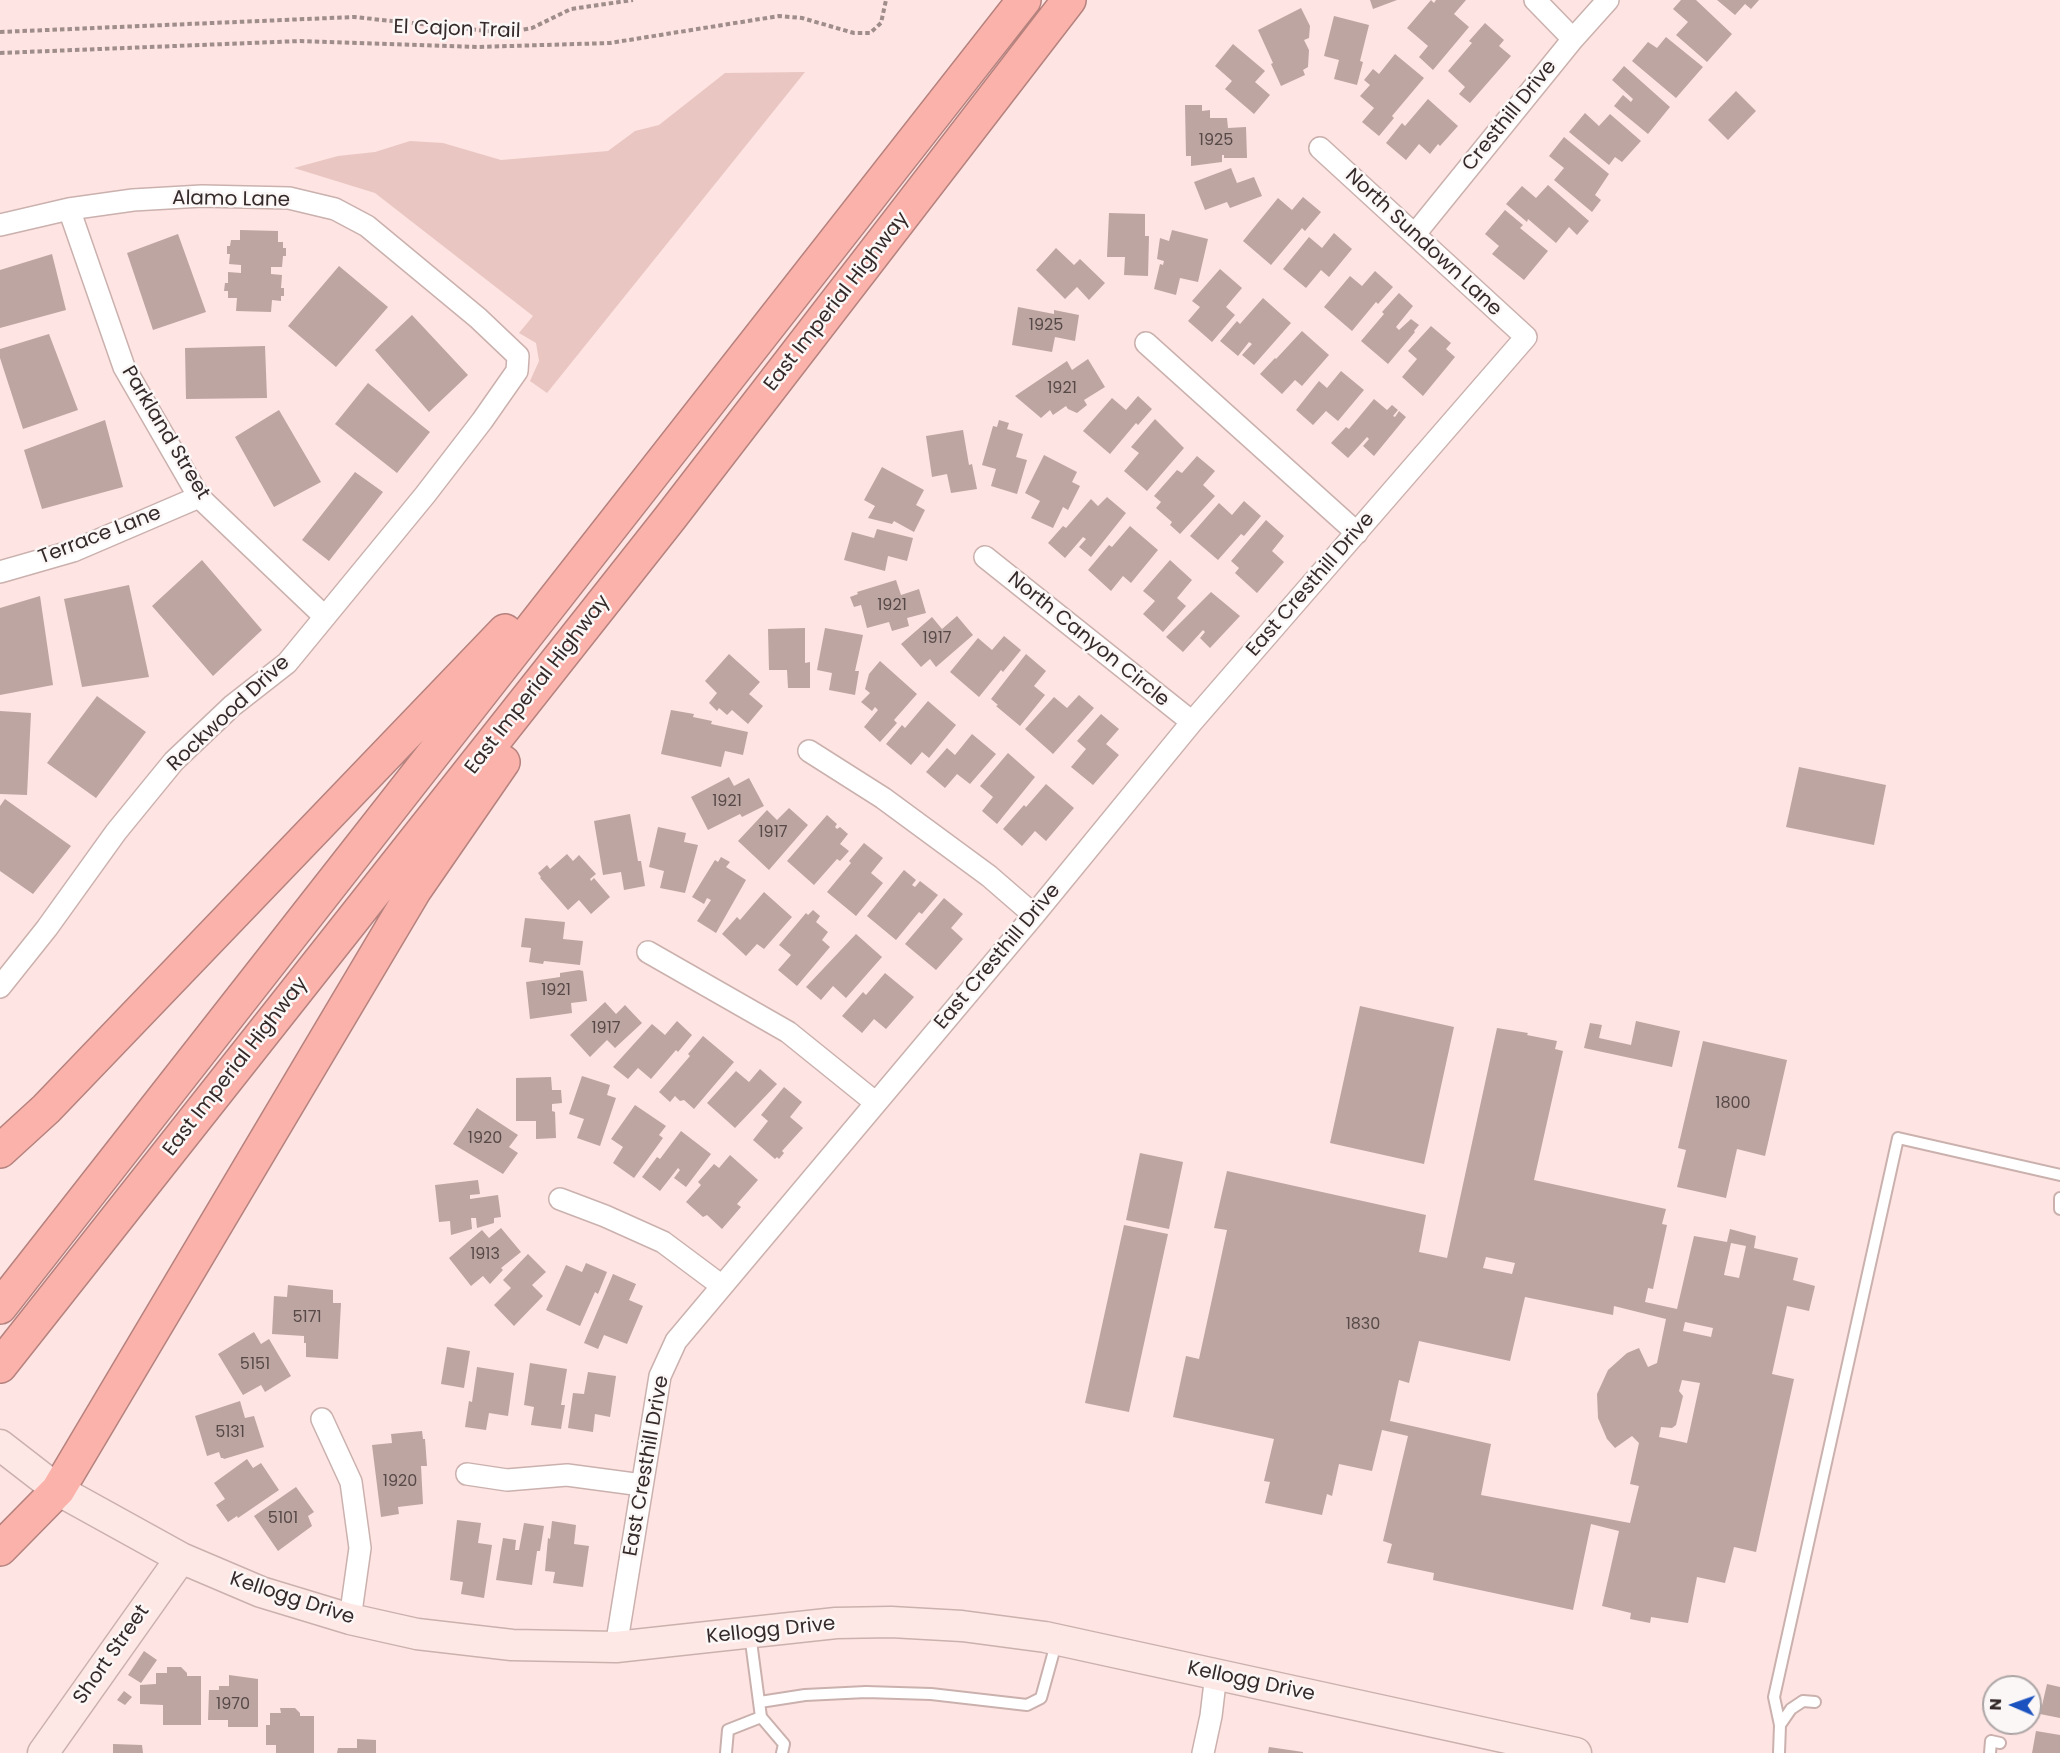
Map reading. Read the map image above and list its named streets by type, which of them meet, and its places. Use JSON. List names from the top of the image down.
{
  "streets": {
    "highway": ["East Imperial Highway"],
    "main road": ["Kellogg Drive", "Short Street"],
    "street": [
      "Cresthill Drive",
      "Alamo Lane",
      "North Sundown Lane",
      "Parkland Street",
      "Terrace Lane",
      "East Cresthill Drive",
      "North Canyon Circle",
      "Rockwood Drive"
    ],
    "path": ["El Cajon Trail"]
  },
  "crossings": [
    ["Cresthill Drive", "North Sundown Lane"],
    ["Alamo Lane", "Parkland Street"],
    ["Alamo Lane", "Rockwood Drive"],
    ["North Sundown Lane", "East Cresthill Drive"],
    ["Parkland Street", "Terrace Lane"],
    ["Parkland Street", "Rockwood Drive"],
    ["East Cresthill Drive", "North Canyon Circle"],
    ["East Cresthill Drive", "Kellogg Drive"],
    ["Kellogg Drive", "Short Street"]
  ],
  "house_numbers": [
    "1925",
    "1925",
    "1921",
    "1921",
    "1917",
    "1921",
    "1917",
    "1921",
    "1917",
    "1800",
    "1920",
    "1913",
    "5171",
    "1830",
    "5151",
    "5131",
    "1920",
    "5101",
    "1970"
  ],
  "north": "left"
}
